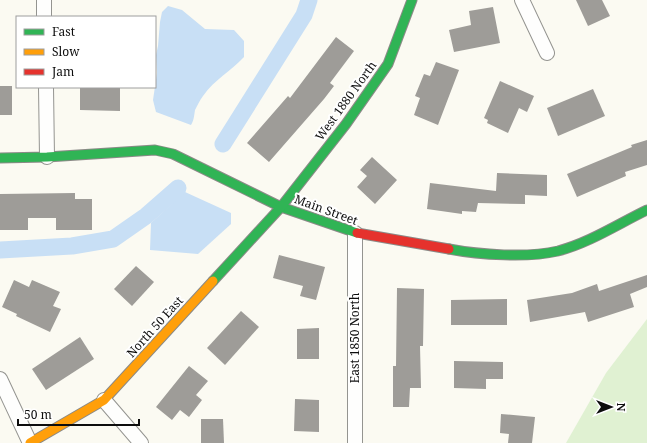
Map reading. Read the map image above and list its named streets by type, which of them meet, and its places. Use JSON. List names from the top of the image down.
{
  "streets": {
    "street": [
      "West 1880 North",
      "Main Street",
      "North 50 East",
      "East 1850 North"
    ]
  },
  "crossings": [
    ["West 1880 North", "Main Street"],
    ["West 1880 North", "North 50 East"],
    ["Main Street", "North 50 East"],
    ["Main Street", "East 1850 North"]
  ],
  "legend": ["Fast", "Slow", "Jam"],
  "scale_bar": "50 m",
  "north": "right"
}
